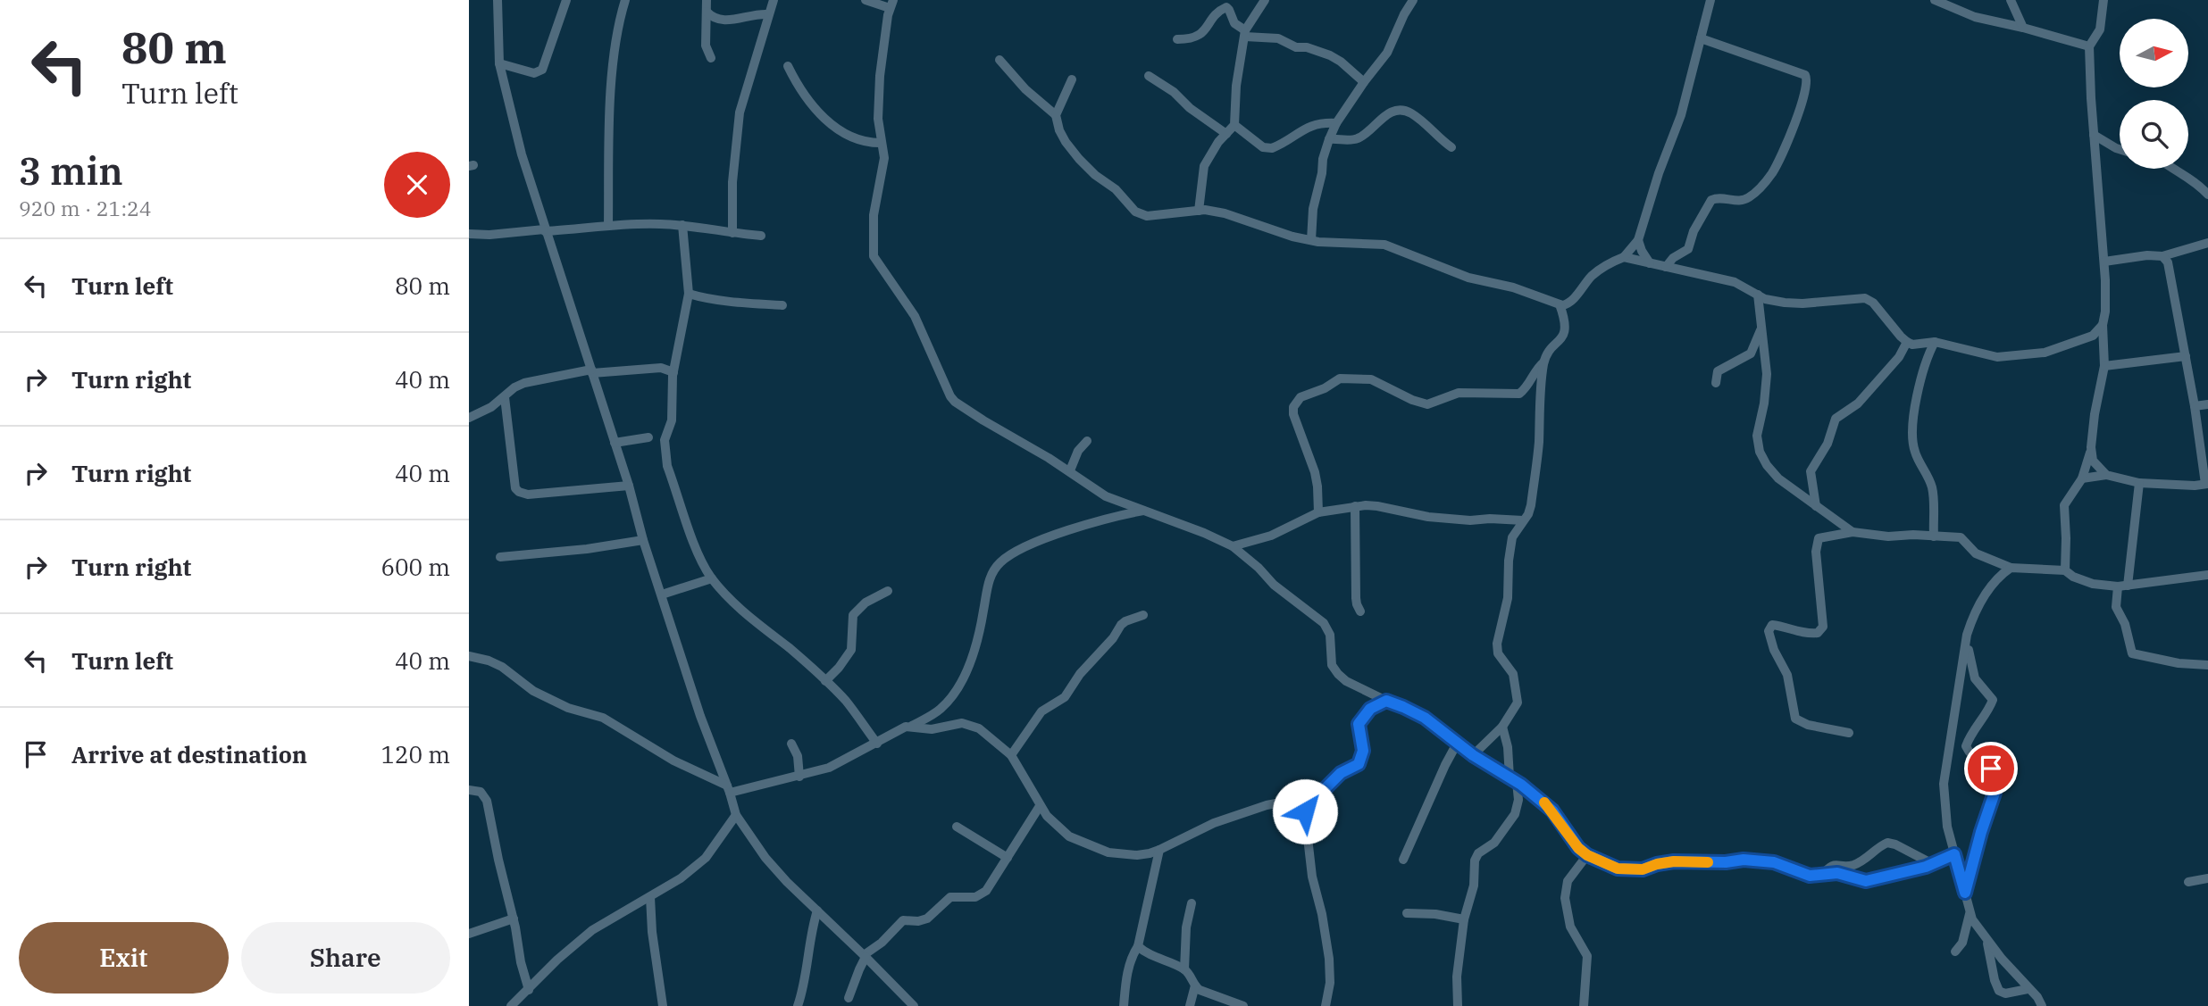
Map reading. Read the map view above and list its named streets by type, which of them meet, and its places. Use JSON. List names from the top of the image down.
{
  "north": "right",
  "page": {
    "turn": ["80 m", "Turn left"],
    "heading": ["3 min", "920 m · 21:24"],
    "list": [
      {
        "name": "Turn left",
        "value": "80 m"
      },
      {
        "name": "Turn right",
        "value": "40 m"
      },
      {
        "name": "Turn right",
        "value": "40 m"
      },
      {
        "name": "Turn right",
        "value": "600 m"
      },
      {
        "name": "Turn left",
        "value": "40 m"
      },
      {
        "name": "Arrive at destination",
        "value": "120 m"
      }
    ],
    "buttons": ["Exit", "Share"]
  }
}
